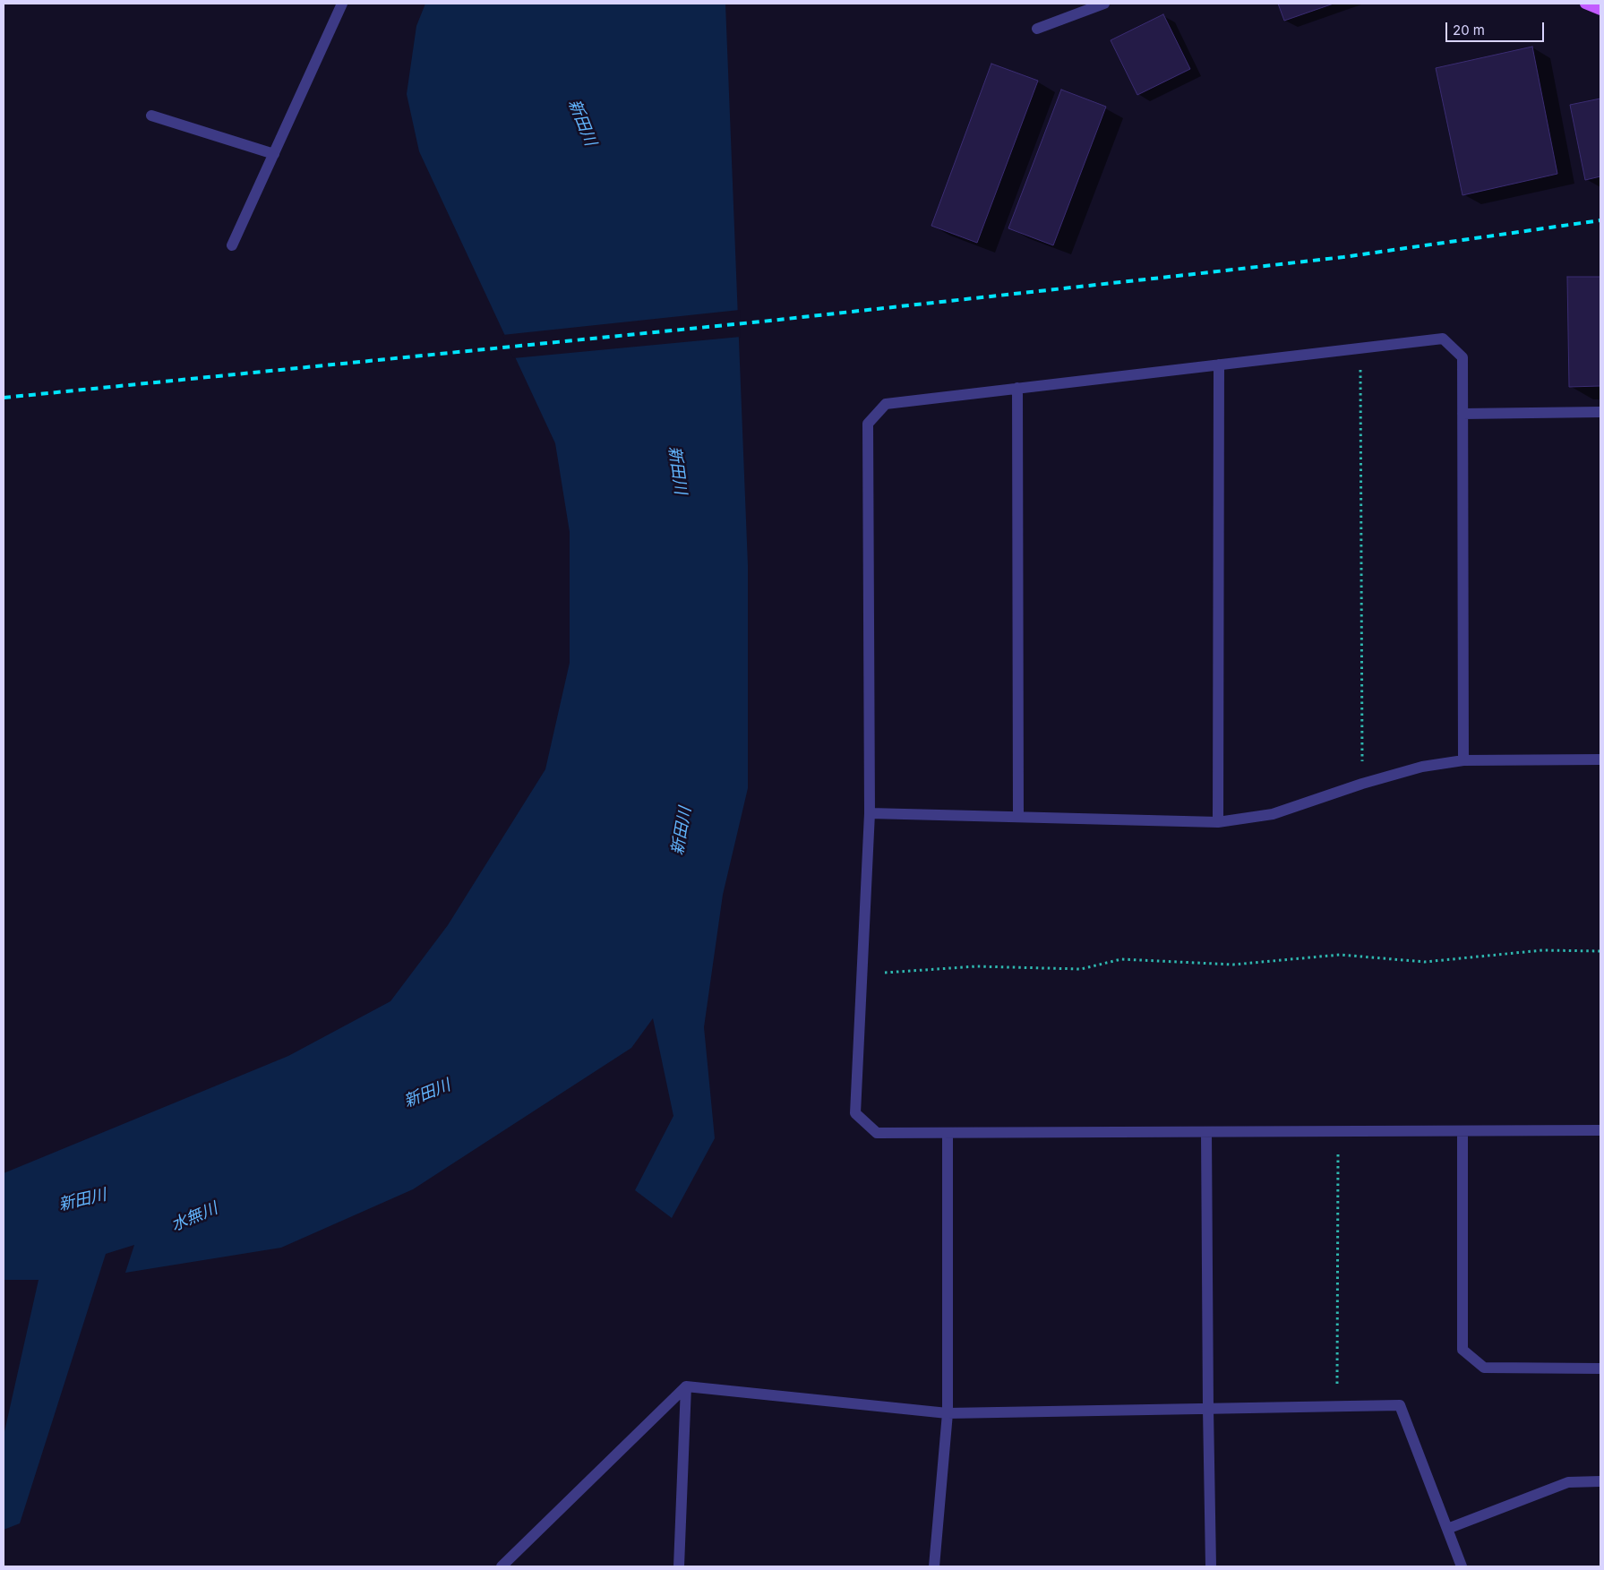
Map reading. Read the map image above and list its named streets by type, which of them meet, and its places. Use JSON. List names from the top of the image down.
{
  "water": ["新田川", "水無川"],
  "scale_bar": "20 m"
}
